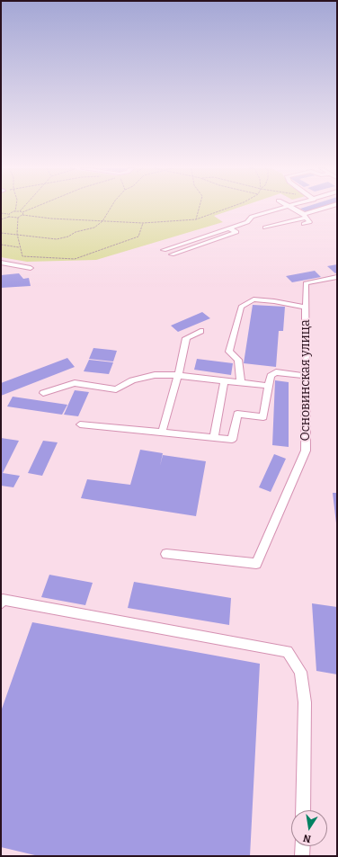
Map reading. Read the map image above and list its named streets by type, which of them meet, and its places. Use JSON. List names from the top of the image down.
{
  "streets": {
    "street": ["Основинская улица"]
  },
  "north": "bottom"
}
